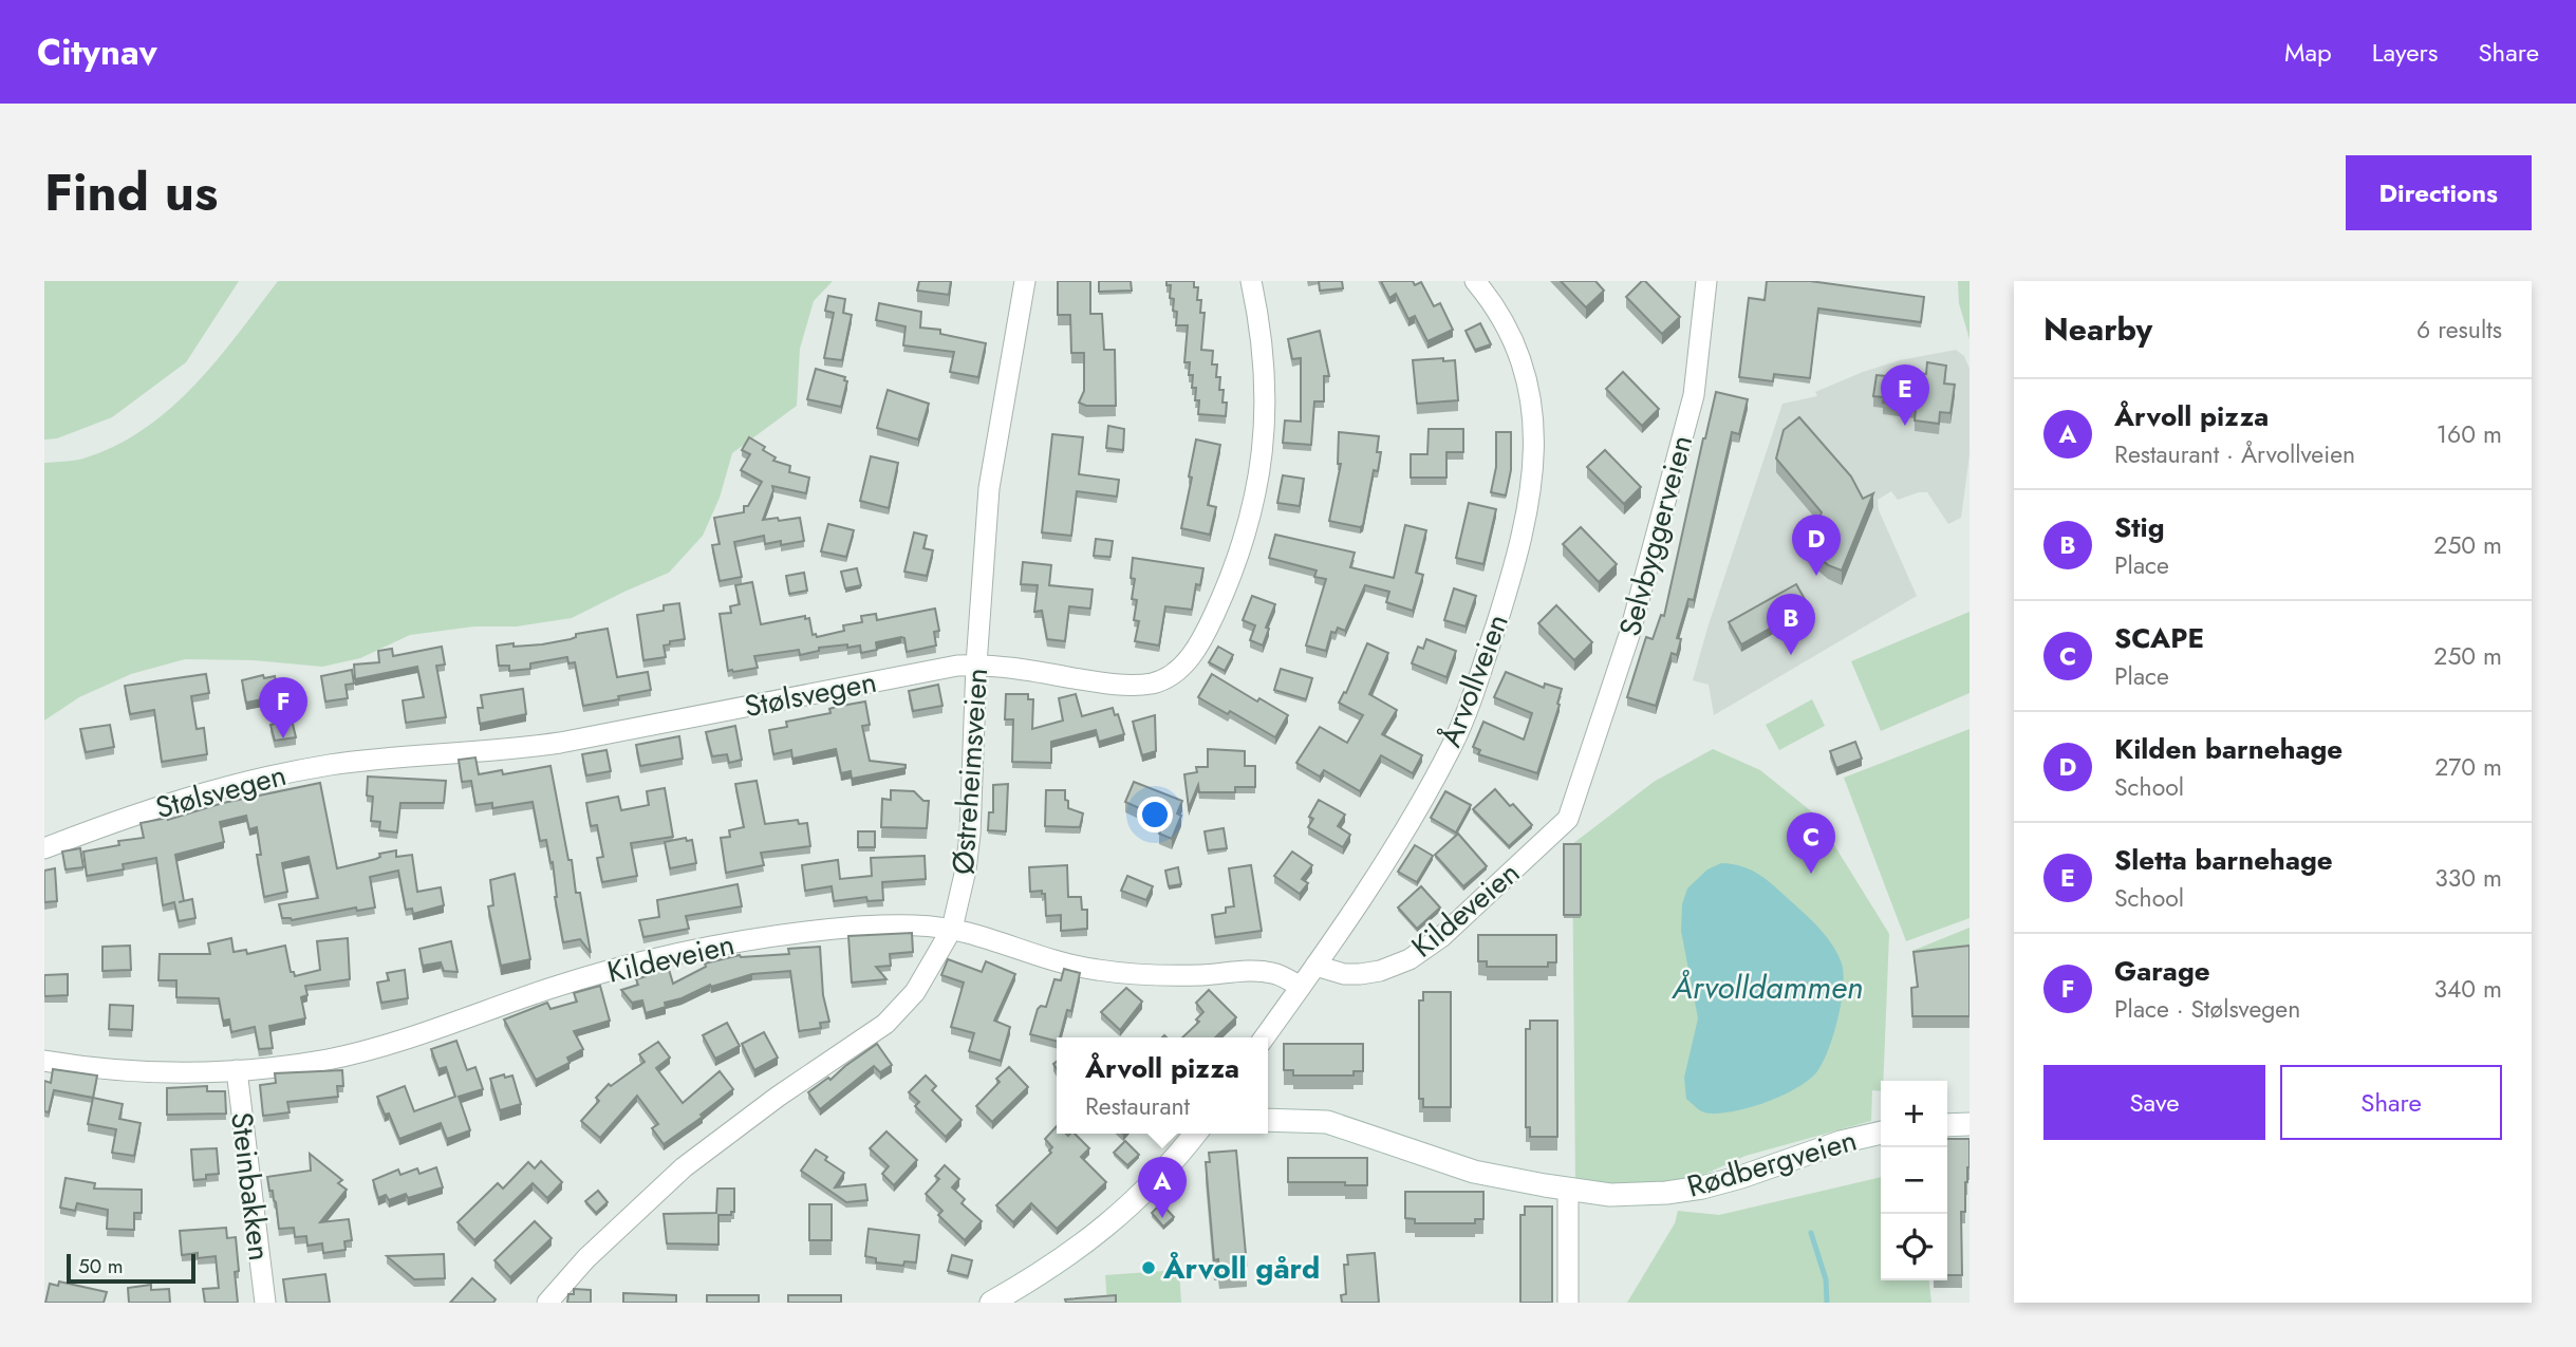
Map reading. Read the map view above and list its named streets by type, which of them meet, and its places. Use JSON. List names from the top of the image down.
{
  "streets": {
    "street": [
      "Selvbyggerveien",
      "Årvollveien",
      "Stølsvegen",
      "Østreheimsveien",
      "Kildeveien",
      "Rødbergveien",
      "Steinbakken"
    ]
  },
  "crossings": [
    ["Selvbyggerveien", "Kildeveien"],
    ["Årvollveien", "Kildeveien"],
    ["Stølsvegen", "Østreheimsveien"],
    ["Østreheimsveien", "Kildeveien"],
    ["Kildeveien", "Steinbakken"]
  ],
  "water": ["Årvolldammen"],
  "places": ["Årvoll gård"],
  "scale_bar": "50 m",
  "page": {
    "header": "Citynav",
    "nav": ["Map", "Layers", "Share"],
    "title": "Find us",
    "buttons": [
      "Directions",
      ["Save", "Share"]
    ],
    "heading": ["Nearby", "6 results"],
    "pins": [
      "E",
      "D",
      "B",
      "F",
      "C",
      "A"
    ],
    "list": [
      {
        "mark": "A",
        "name": "Årvoll pizza",
        "note": "Restaurant · Årvollveien",
        "value": "160 m"
      },
      {
        "mark": "B",
        "name": "Stig",
        "note": "Place",
        "value": "250 m"
      },
      {
        "mark": "C",
        "name": "SCAPE",
        "note": "Place",
        "value": "250 m"
      },
      {
        "mark": "D",
        "name": "Kilden barnehage",
        "note": "School",
        "value": "270 m"
      },
      {
        "mark": "E",
        "name": "Sletta barnehage",
        "note": "School",
        "value": "330 m"
      },
      {
        "mark": "F",
        "name": "Garage",
        "note": "Place · Stølsvegen",
        "value": "340 m"
      }
    ],
    "popup": ["Årvoll pizza", "Restaurant"],
    "map_buttons": ["+", "−"],
    "scale": "50 m"
  }
}
